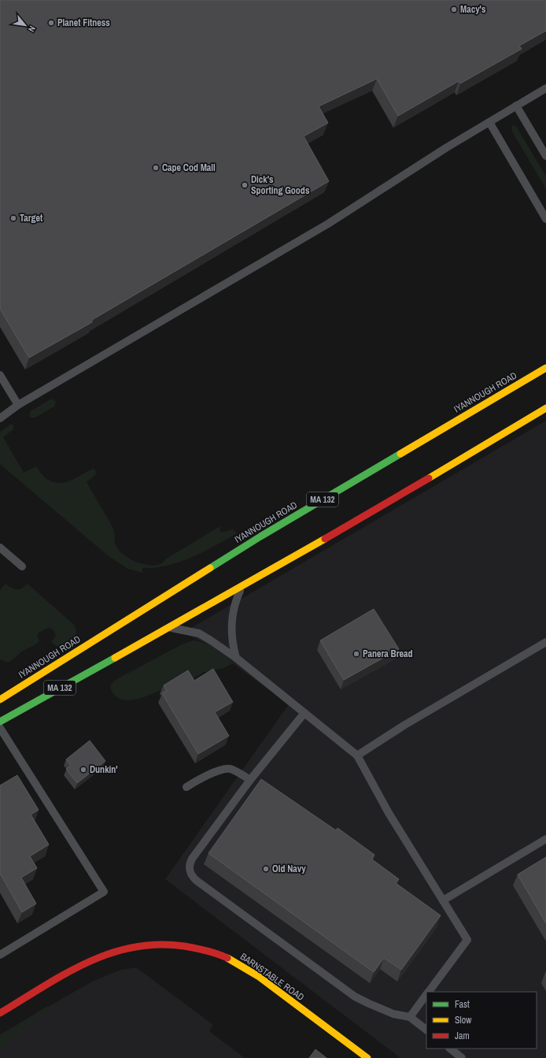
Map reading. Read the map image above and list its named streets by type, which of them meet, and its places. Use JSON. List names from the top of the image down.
{
  "streets": {
    "main road": ["IYANNOUGH ROAD", "MA 132", "BARNSTABLE ROAD"]
  },
  "places": [
    "Macy's",
    "Planet Fitness",
    "Cape Cod Mall",
    "Dick's Sporting Goods",
    "Target",
    "Panera Bread",
    "Dunkin'",
    "Old Navy"
  ],
  "legend": ["Fast", "Slow", "Jam"],
  "north": "bottom right"
}
